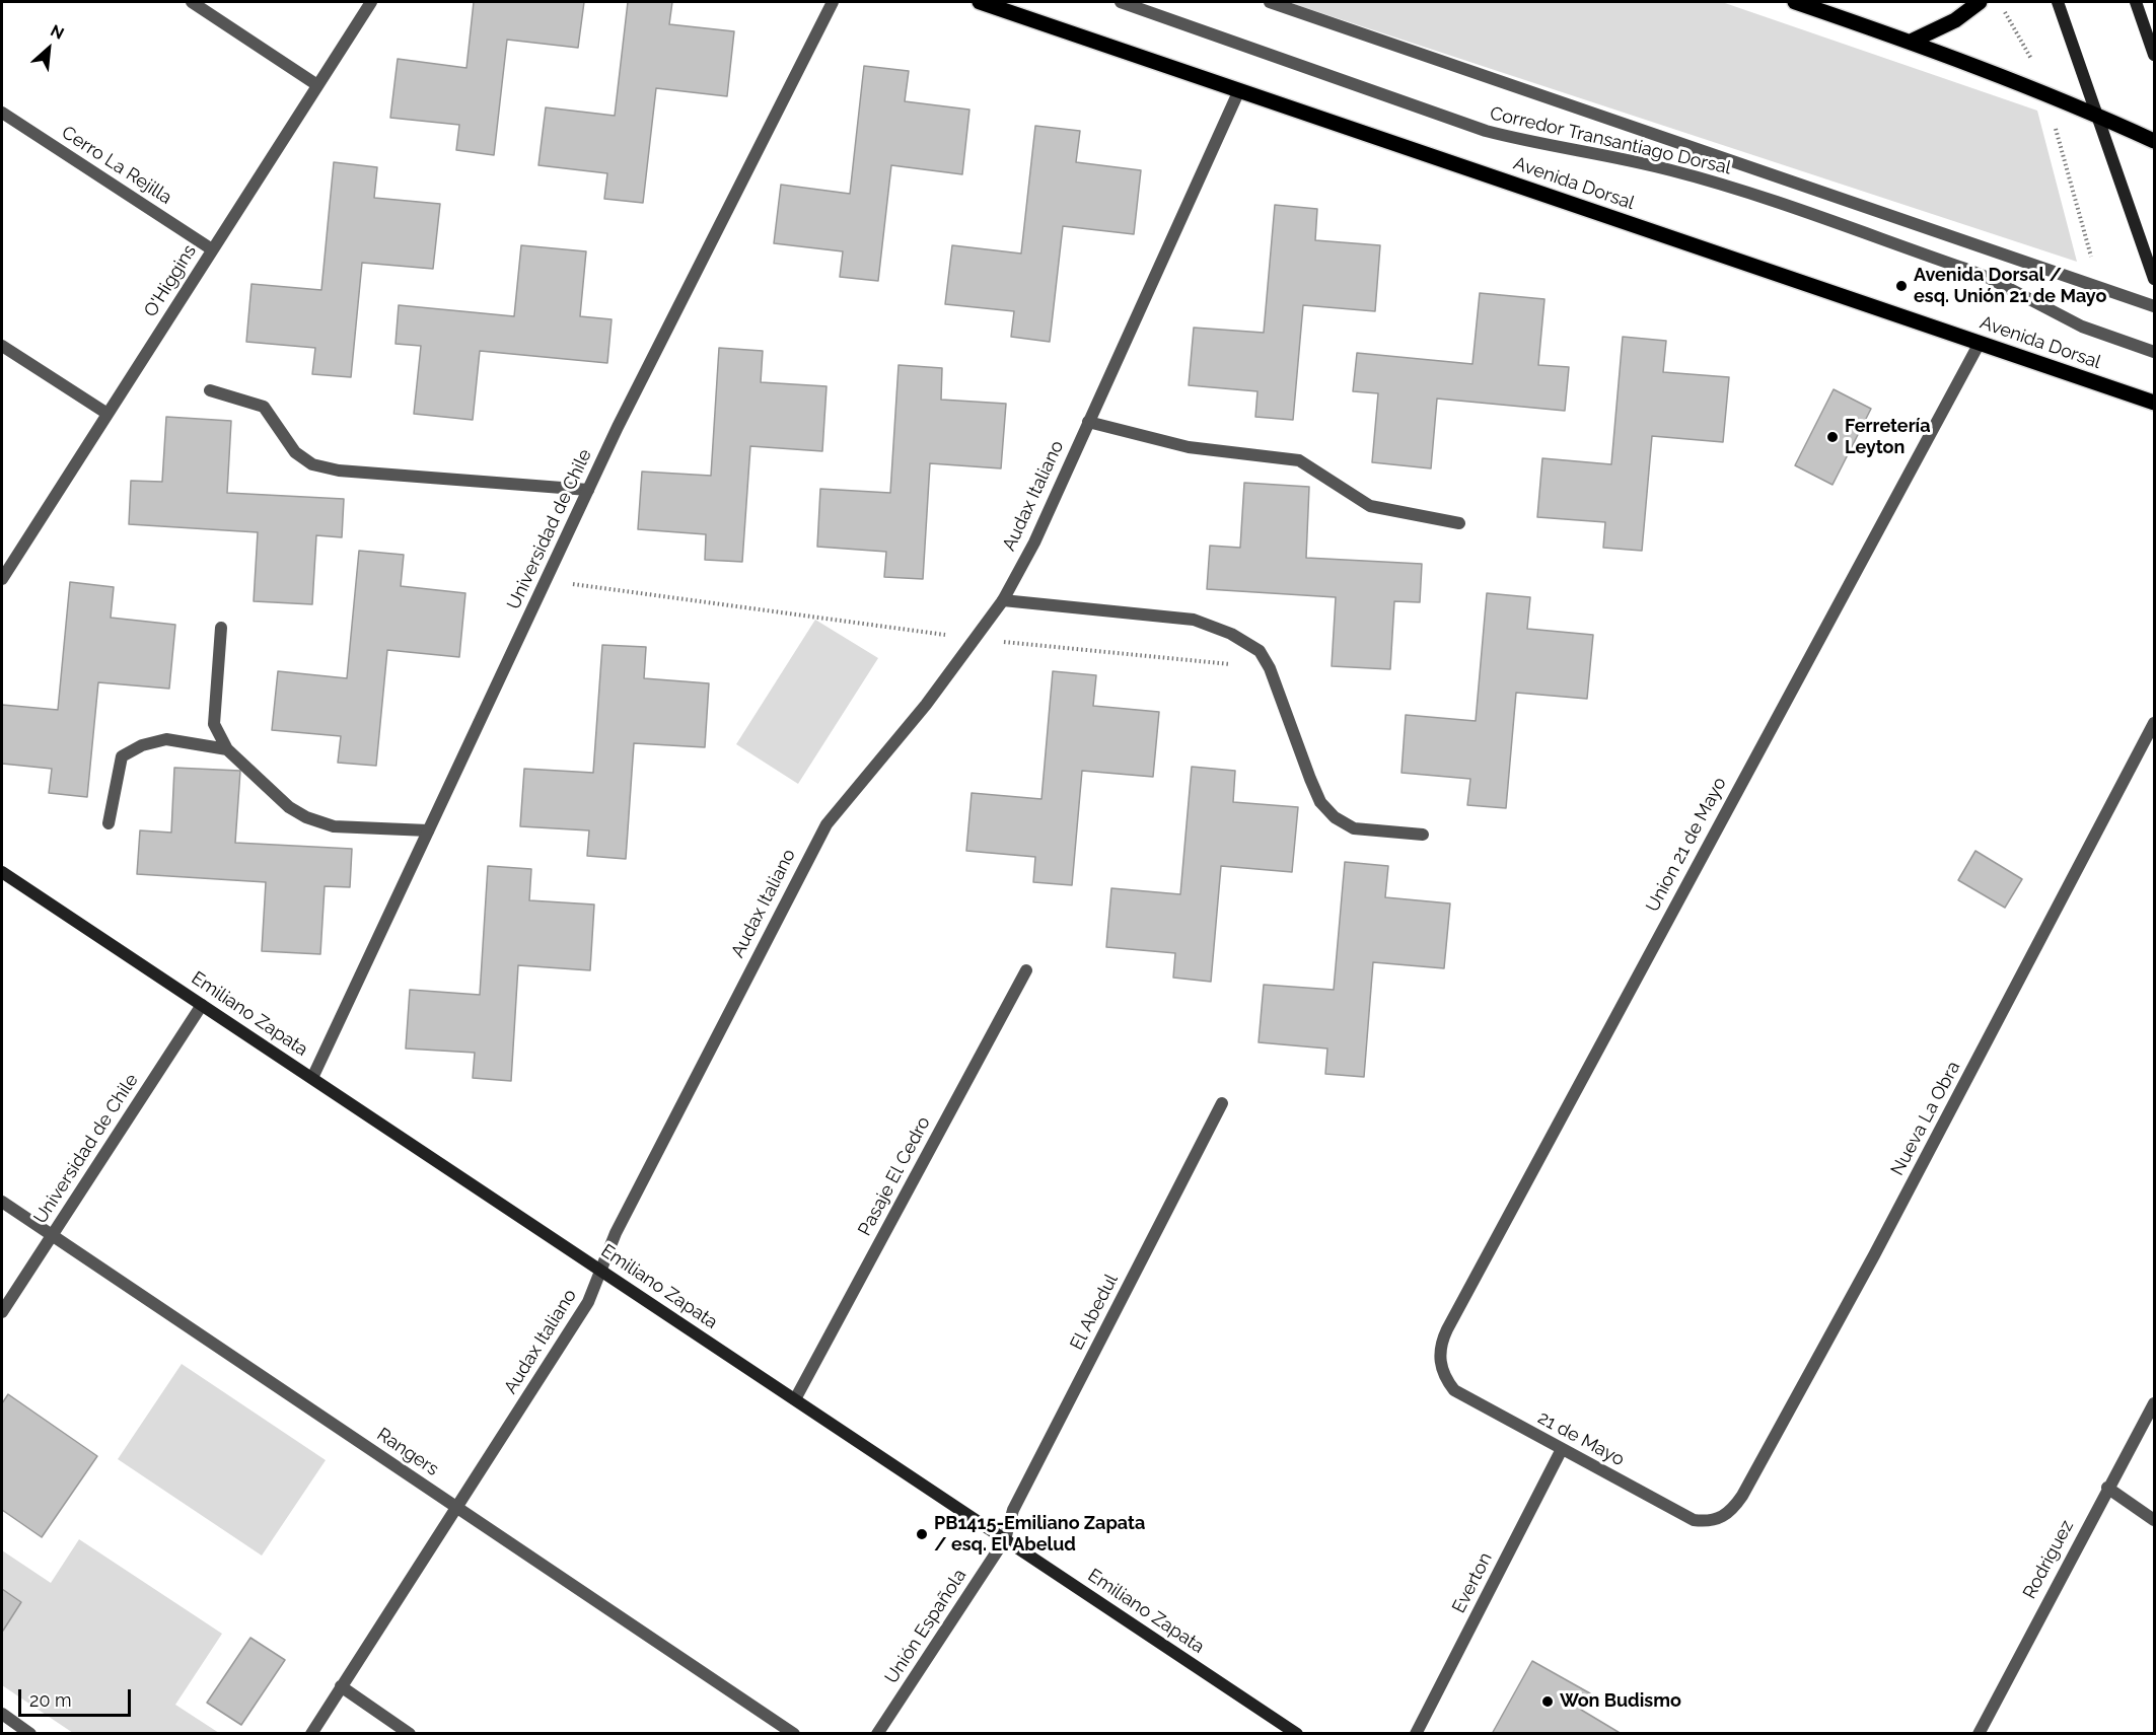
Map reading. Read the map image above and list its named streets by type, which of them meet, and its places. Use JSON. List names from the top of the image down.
{
  "streets": {
    "main road": ["Avenida Dorsal"],
    "street": [
      "Corredor Transantiago Dorsal",
      "Cerro La Rejilla",
      "O'Higgins",
      "Audax Italiano",
      "Universidad de Chile",
      "Union 21 de Mayo",
      "Emiliano Zapata",
      "Nueva La Obra",
      "Pasaje El Cedro",
      "El Abedul",
      "21 de Mayo",
      "Rangers",
      "Rodriguez",
      "Everton",
      "Unión Española"
    ]
  },
  "crossings": [
    ["Cerro La Rejilla", "O'Higgins"],
    ["Avenida Dorsal", "Audax Italiano"],
    ["Avenida Dorsal", "Union 21 de Mayo"],
    ["Audax Italiano", "Emiliano Zapata"],
    ["Audax Italiano", "Rangers"],
    ["Universidad de Chile", "Emiliano Zapata"],
    ["Universidad de Chile", "Rangers"],
    ["Union 21 de Mayo", "21 de Mayo"],
    ["Emiliano Zapata", "Pasaje El Cedro"],
    ["Emiliano Zapata", "El Abedul"],
    ["Emiliano Zapata", "Unión Española"],
    ["Nueva La Obra", "21 de Mayo"],
    ["El Abedul", "Unión Española"],
    ["21 de Mayo", "Everton"]
  ],
  "places": [
    "Avenida Dorsal / esq. Unión 21 de Mayo",
    "Ferretería Leyton",
    "PB1415-Emiliano Zapata / esq. El Abelud",
    "Won Budismo"
  ],
  "scale_bar": "20 m",
  "north": "top right"
}
